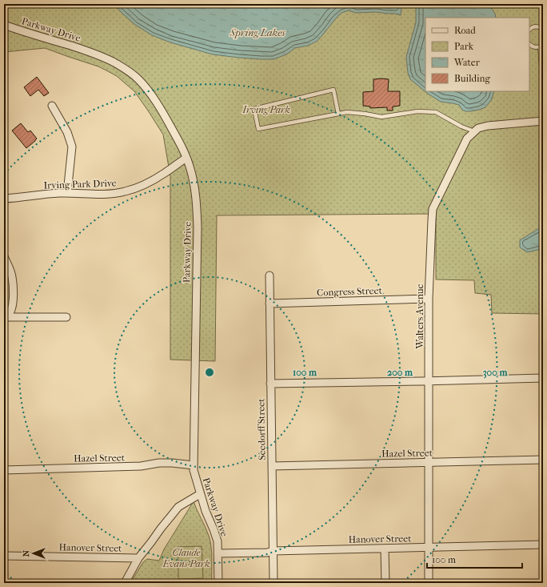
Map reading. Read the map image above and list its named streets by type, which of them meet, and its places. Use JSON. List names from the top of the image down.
{
  "streets": {
    "street": [
      "Parkway Drive",
      "Irving Park Drive",
      "Congress Street",
      "Walters Avenue",
      "Seedorff Street",
      "Hazel Street",
      "Hanover Street"
    ]
  },
  "crossings": [
    ["Parkway Drive", "Irving Park Drive"],
    ["Parkway Drive", "Hazel Street"],
    ["Parkway Drive", "Hanover Street"],
    ["Congress Street", "Walters Avenue"],
    ["Congress Street", "Seedorff Street"],
    ["Walters Avenue", "Hazel Street"],
    ["Walters Avenue", "Hanover Street"],
    ["Seedorff Street", "Hazel Street"],
    ["Seedorff Street", "Hanover Street"]
  ],
  "water": ["Spring Lakes"],
  "parks": ["Irving Park", "Claude Evans Park"],
  "legend": [
    "Road",
    "Park",
    "Water",
    "Building"
  ],
  "scale_bar": "100 m",
  "north": "left",
  "rings": ["100 m", "200 m", "300 m"]
}
